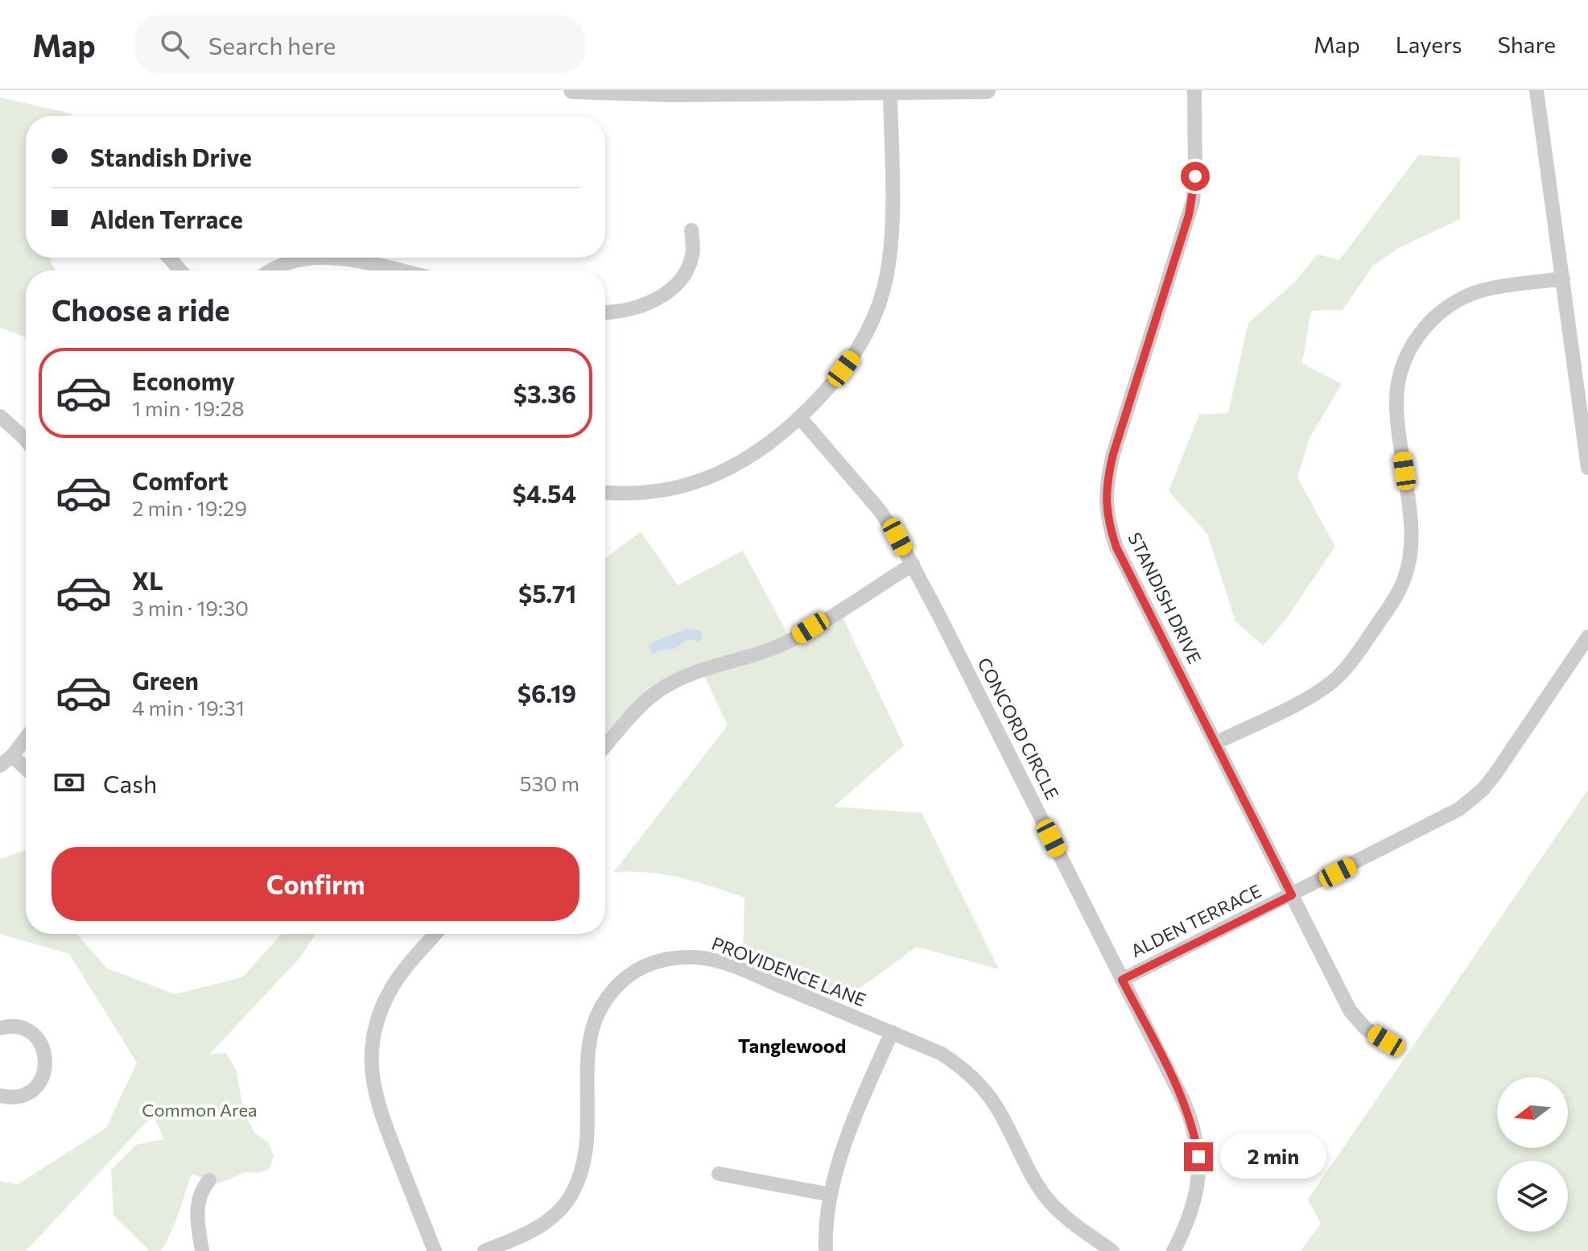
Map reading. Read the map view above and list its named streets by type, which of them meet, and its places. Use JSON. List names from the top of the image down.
{
  "streets": {
    "street": [
      "STANDISH DRIVE",
      "CONCORD CIRCLE",
      "ALDEN TERRACE",
      "PROVIDENCE LANE"
    ]
  },
  "crossings": [
    ["STANDISH DRIVE", "ALDEN TERRACE"],
    ["CONCORD CIRCLE", "ALDEN TERRACE"]
  ],
  "districts": ["Tanglewood"],
  "parks": ["Common Area"],
  "north": "left",
  "page": {
    "header": "Map",
    "search": "Search here",
    "nav": ["Map", "Layers", "Share"],
    "banner": ["Standish Drive", "Alden Terrace"],
    "heading": "Choose a ride",
    "list": [
      {
        "name": "Economy",
        "note": "1 min · 19:28",
        "value": "$3.36"
      },
      {
        "name": "Comfort",
        "note": "2 min · 19:29",
        "value": "$4.54"
      },
      {
        "name": "XL",
        "note": "3 min · 19:30",
        "value": "$5.71"
      },
      {
        "name": "Green",
        "note": "4 min · 19:31",
        "value": "$6.19"
      }
    ],
    "pay": ["Cash", "530 m"],
    "buttons": "Confirm",
    "bubble": "2 min"
  }
}
